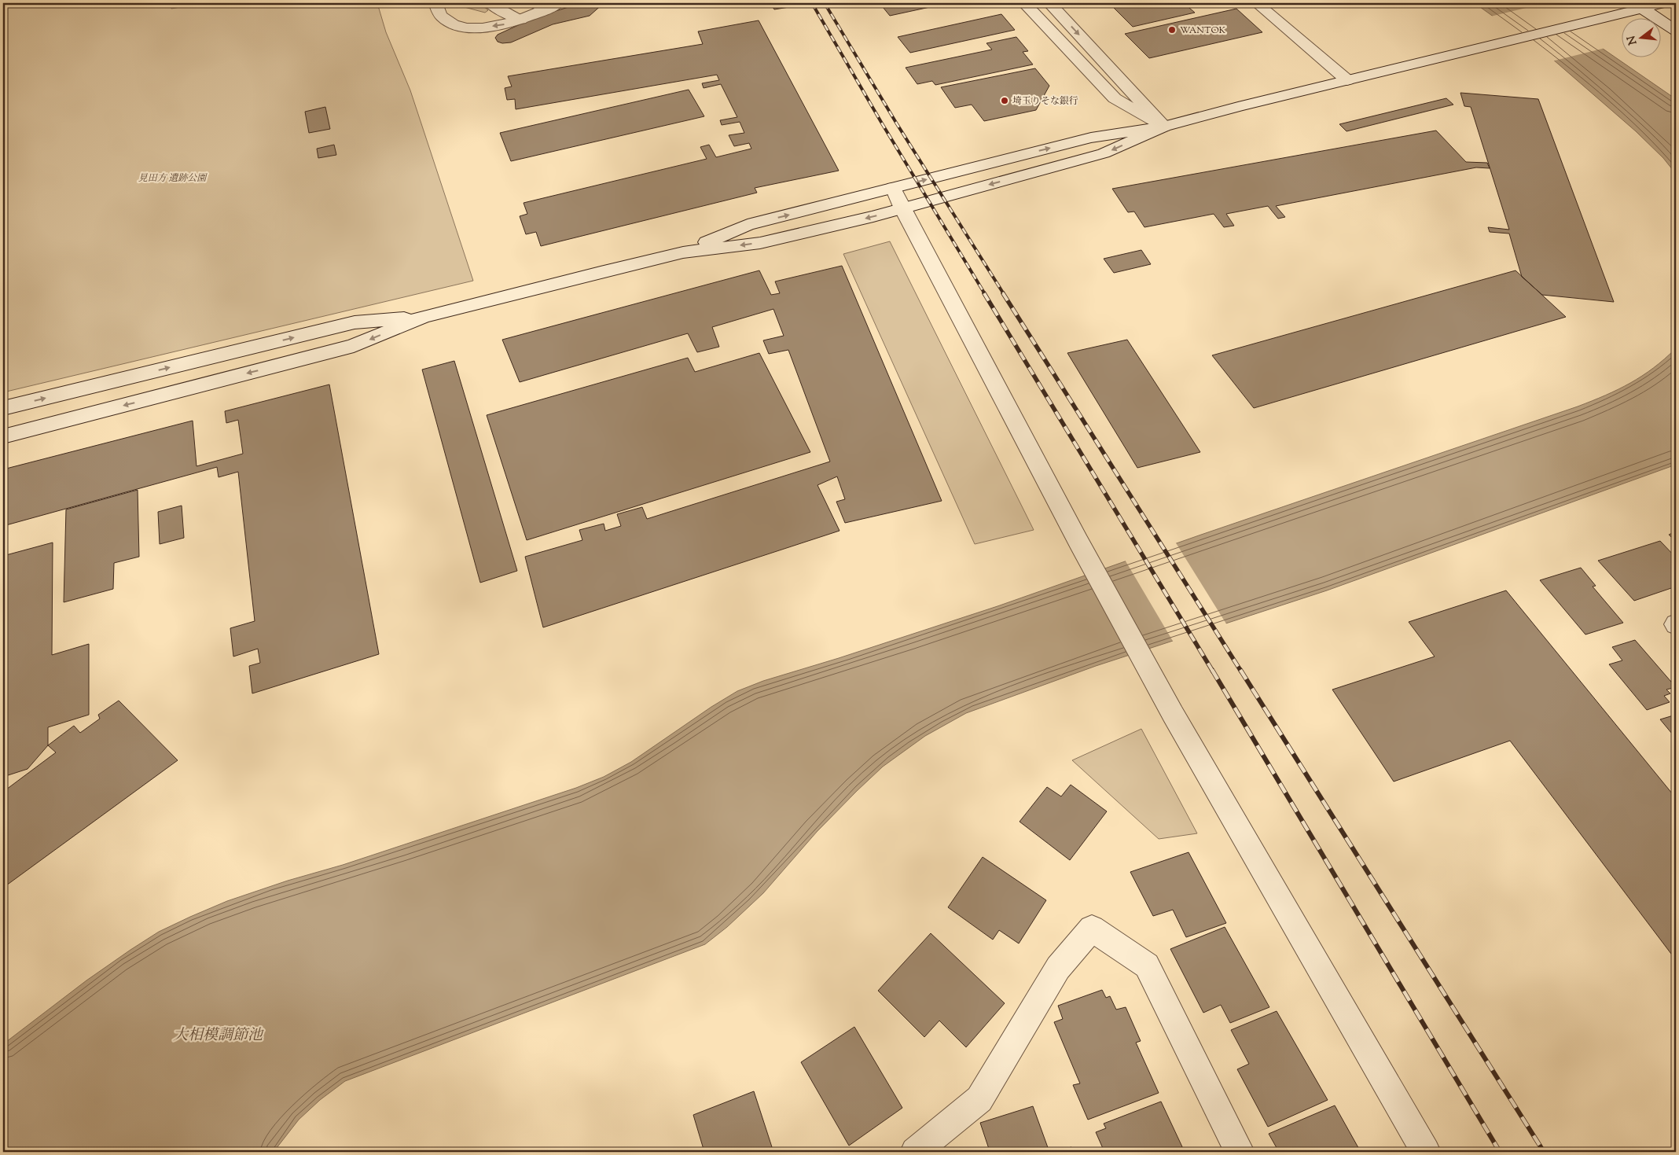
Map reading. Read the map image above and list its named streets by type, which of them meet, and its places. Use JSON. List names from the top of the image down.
{
  "water": ["大相模調節池"],
  "parks": ["見田方 遺跡公園"],
  "places": ["WANTOK", "埼玉りそな銀行"],
  "north": "left"
}
